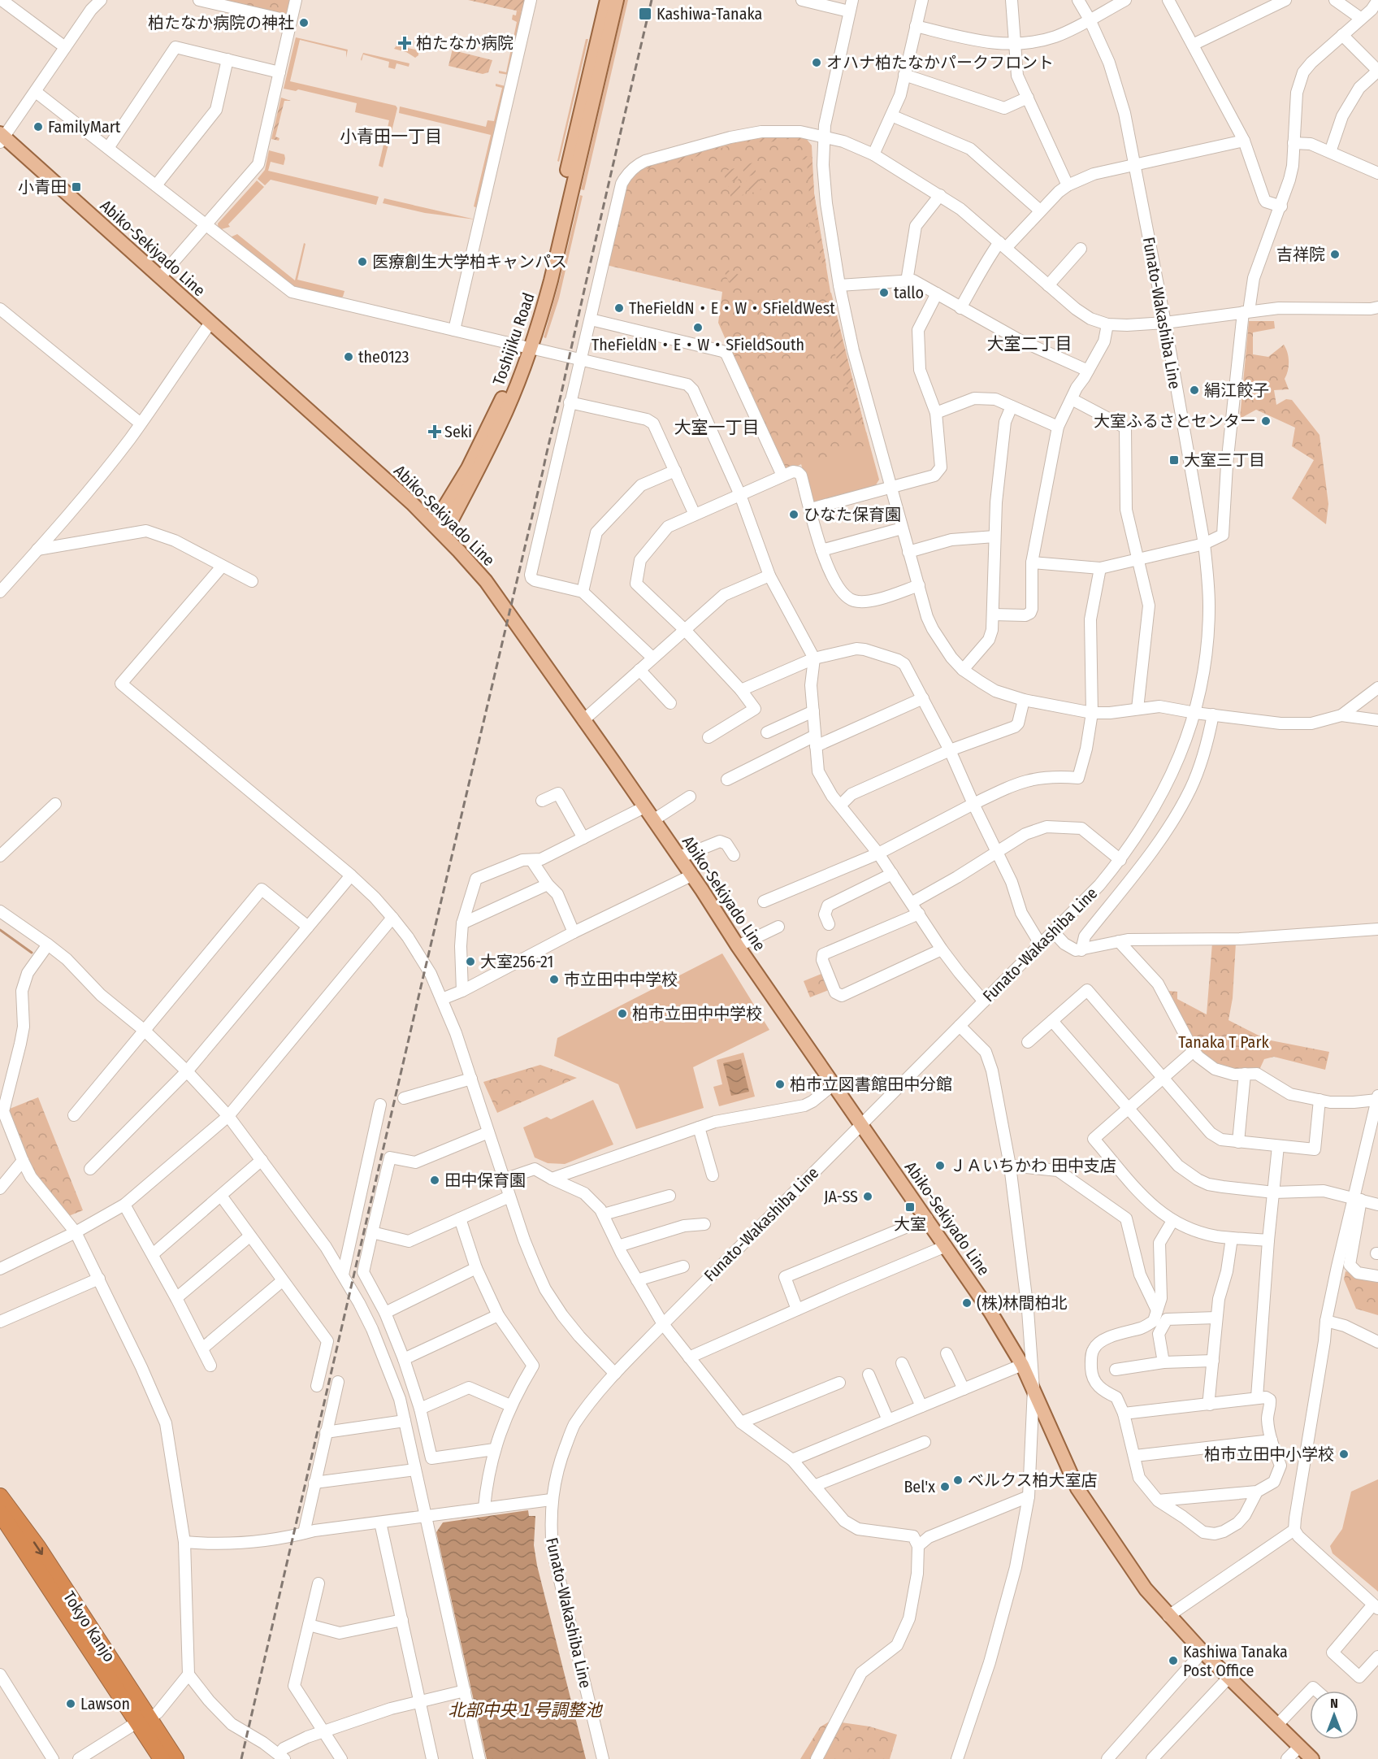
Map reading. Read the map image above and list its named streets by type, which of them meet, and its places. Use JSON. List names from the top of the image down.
{
  "streets": {
    "highway": ["Tokyo Kanjo"],
    "main road": ["Abiko-Sekiyado Line", "Toshijiku Road"],
    "street": ["Funato-Wakashiba Line"]
  },
  "crossings": [
    ["Abiko-Sekiyado Line", "Funato-Wakashiba Line"],
    ["Abiko-Sekiyado Line", "Toshijiku Road"]
  ],
  "districts": ["小青田一丁目", "大室二丁目", "大室一丁目"],
  "water": ["北部中央１号調整池"],
  "parks": ["Tanaka T Park"],
  "places": {
    "transit": [
      "Kashiwa-Tanaka",
      "小青田",
      "大室三丁目",
      "大室"
    ],
    "other": [
      "柏たなか病院の神社",
      "オハナ柏たなかパークフロント",
      "FamilyMart",
      "吉祥院",
      "医療創生大学柏キャンパス",
      "tallo",
      "TheFieldN・E・W・SFieldWest",
      "TheFieldN・E・W・SFieldSouth",
      "the0123",
      "絹江餃子",
      "大室ふるさとセンター",
      "ひなた保育園",
      "大室256-21",
      "市立田中中学校",
      "柏市立田中中学校",
      "柏市立図書館田中分館",
      "ＪＡいちかわ 田中支店",
      "田中保育園",
      "JA-SS",
      "(株)林間柏北",
      "柏市立田中小学校",
      "ベルクス柏大室店",
      "Bel'x",
      "Kashiwa Tanaka Post Office",
      "Lawson"
    ],
    "health": ["柏たなか病院", "Seki"]
  },
  "north": "top"
}
